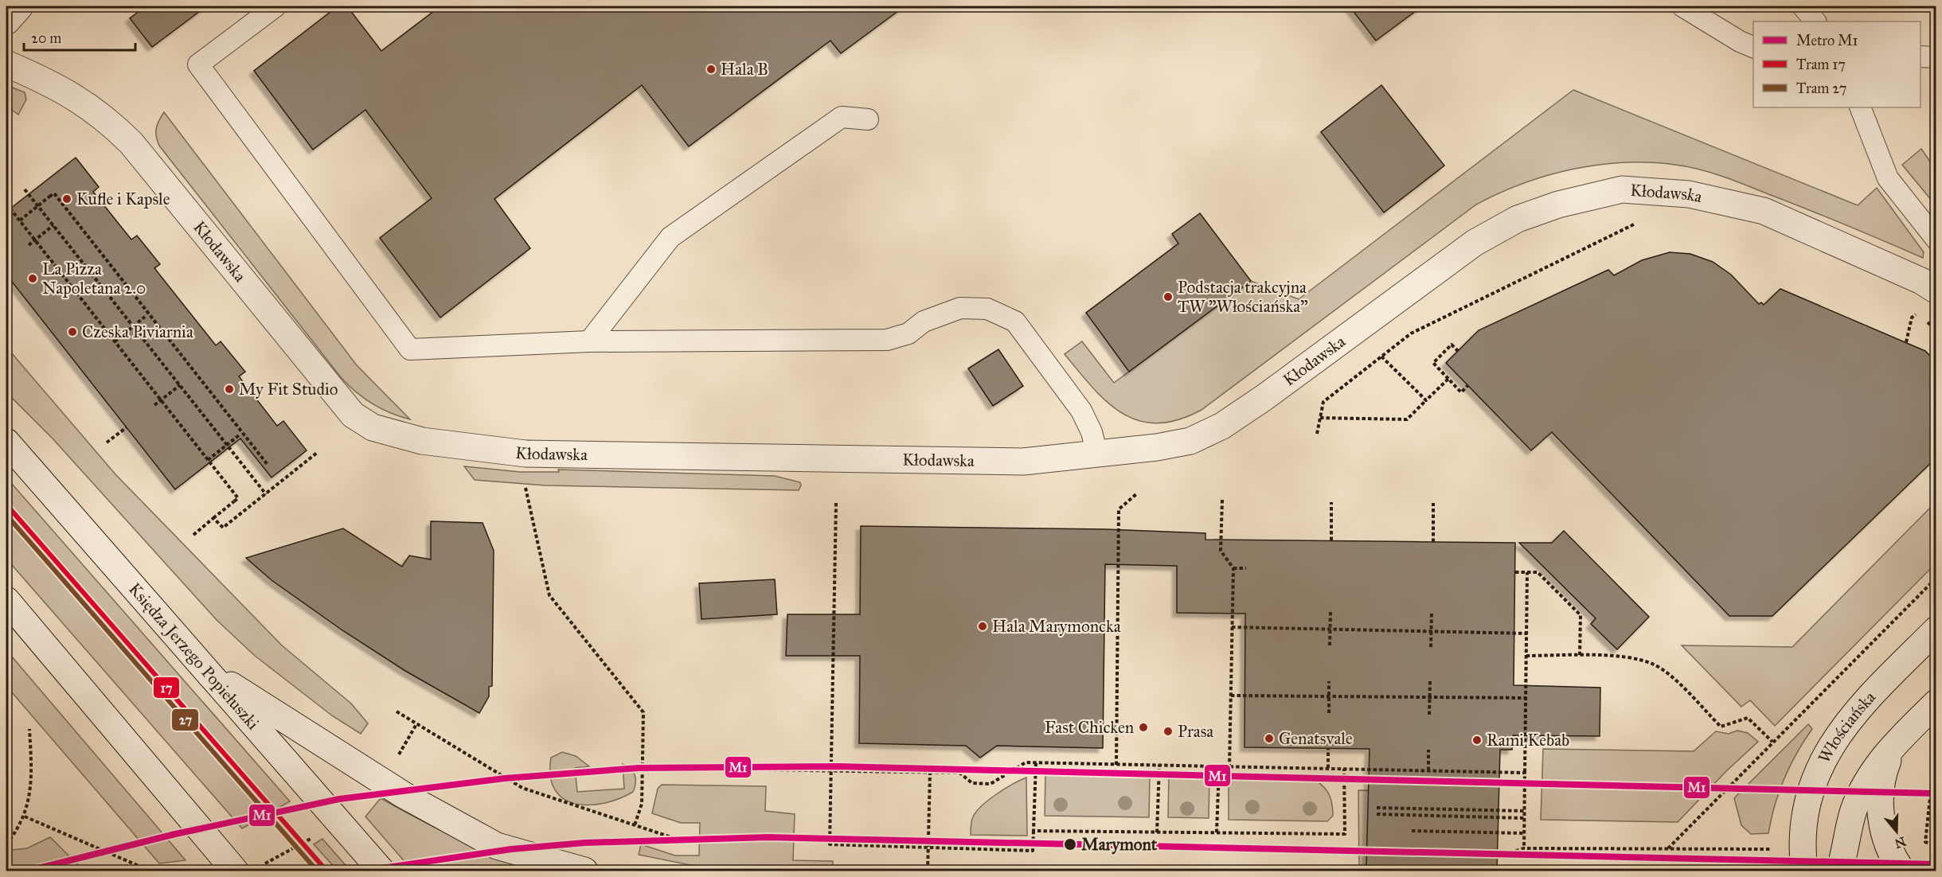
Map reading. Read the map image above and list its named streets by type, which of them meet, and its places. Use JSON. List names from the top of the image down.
{
  "streets": {
    "street": ["Kłodawska", "Księdza Jerzego Popiełuszki", "Włościańska"]
  },
  "places": [
    "Hala B",
    "Kufle i Kapsle",
    "La Pizza Napoletana 2.0",
    "Podstacja trakcyjna TW \"Włościańska\"",
    "Czeska Piviarnia",
    "My Fit Studio",
    "Hala Marymoncka",
    "Fast Chicken",
    "Prasa",
    "Genatsvale",
    "Rami Kebab",
    "Marymont"
  ],
  "lines": ["tram line 17", "tram line 27", "metro line M1"],
  "legend": ["Metro M1", "Tram 17", "Tram 27"],
  "scale_bar": "20 m",
  "north": "bottom"
}
